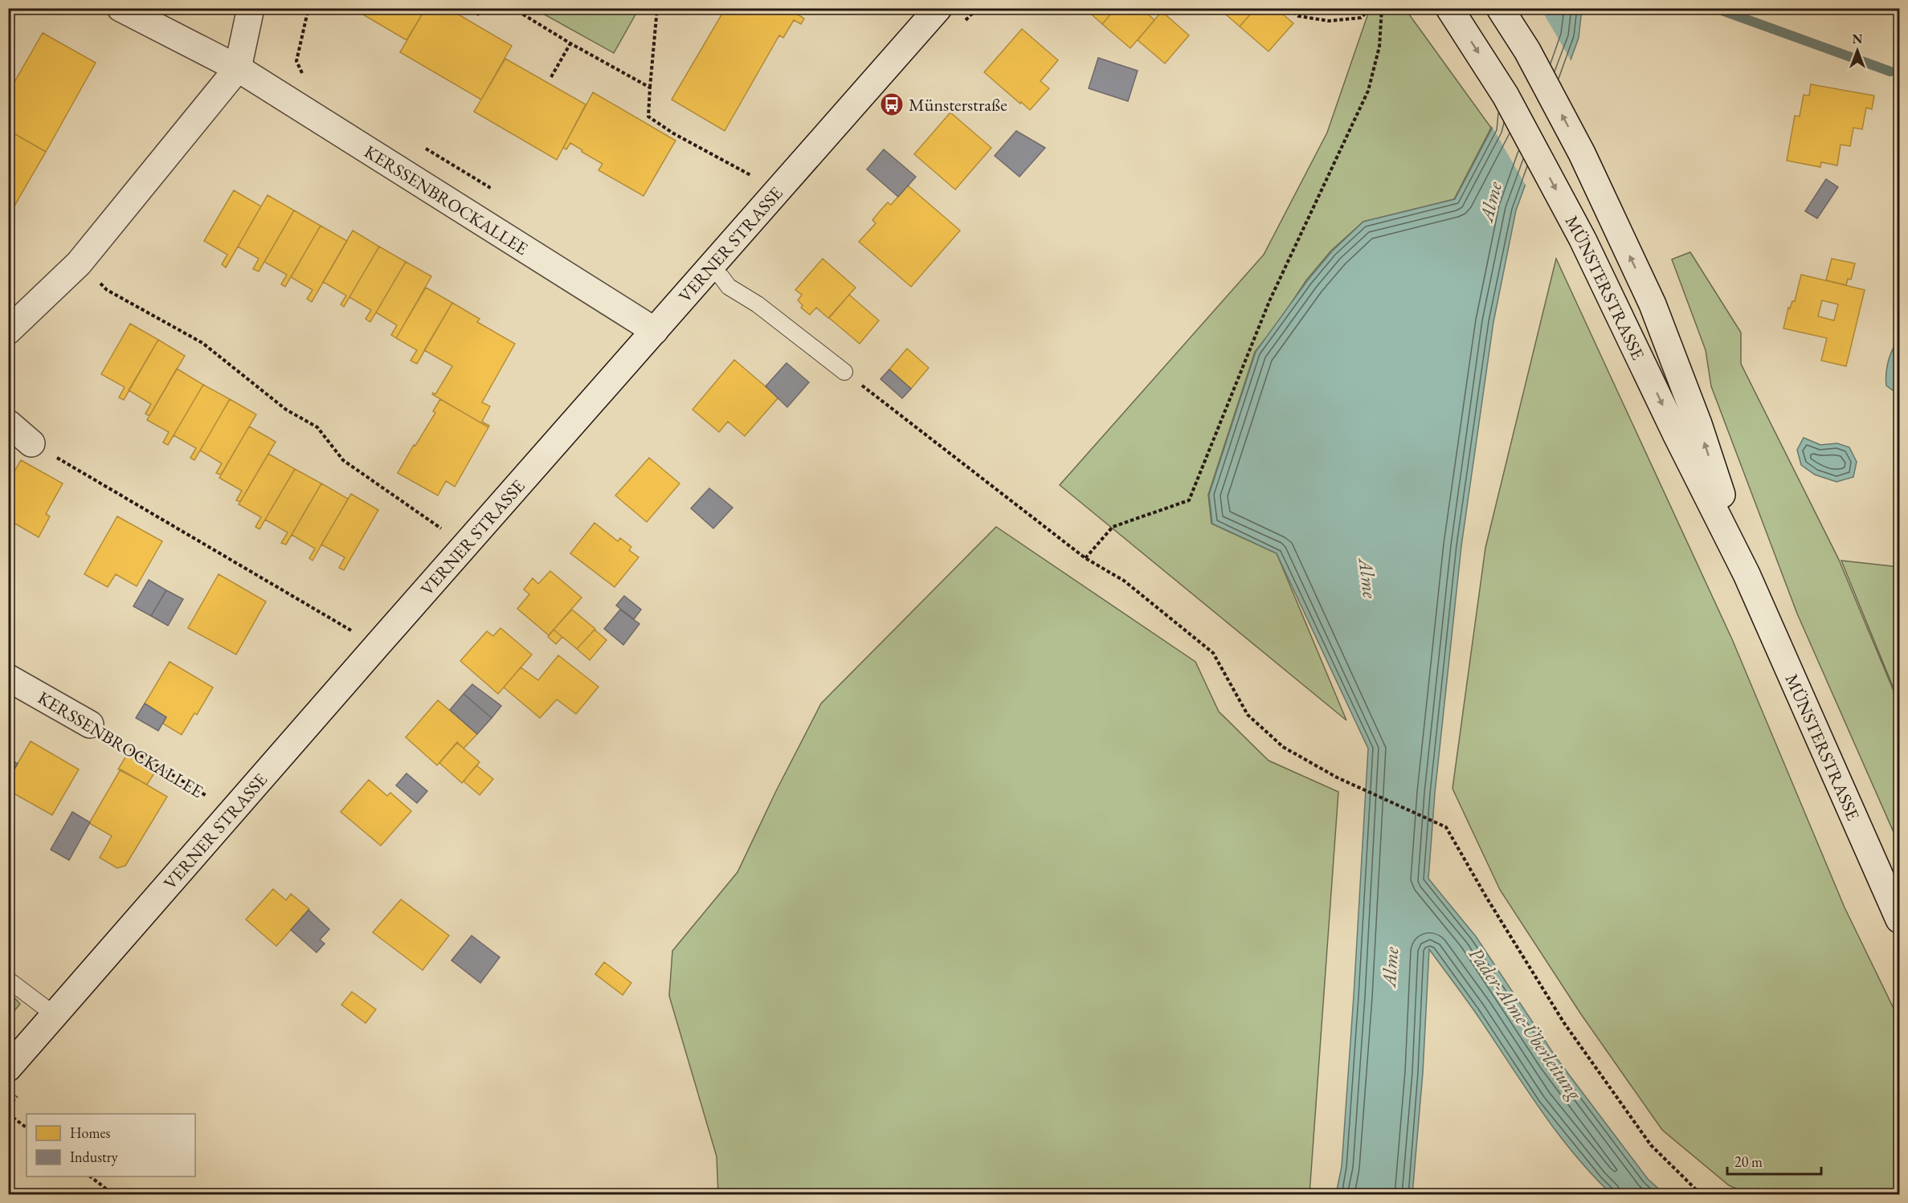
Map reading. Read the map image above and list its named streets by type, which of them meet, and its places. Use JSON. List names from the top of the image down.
{
  "streets": {
    "main road": ["KERSSENBROCKALLEE", "VERNER STRASSE", "MÜNSTERSTRASSE"]
  },
  "crossings": [
    ["KERSSENBROCKALLEE", "VERNER STRASSE"]
  ],
  "water": ["Alme", "Pader-Alme-Überleitung"],
  "places": {
    "bus stop": ["Münsterstraße"]
  },
  "legend": ["Homes", "Industry"],
  "scale_bar": "20 m",
  "north": "top"
}
